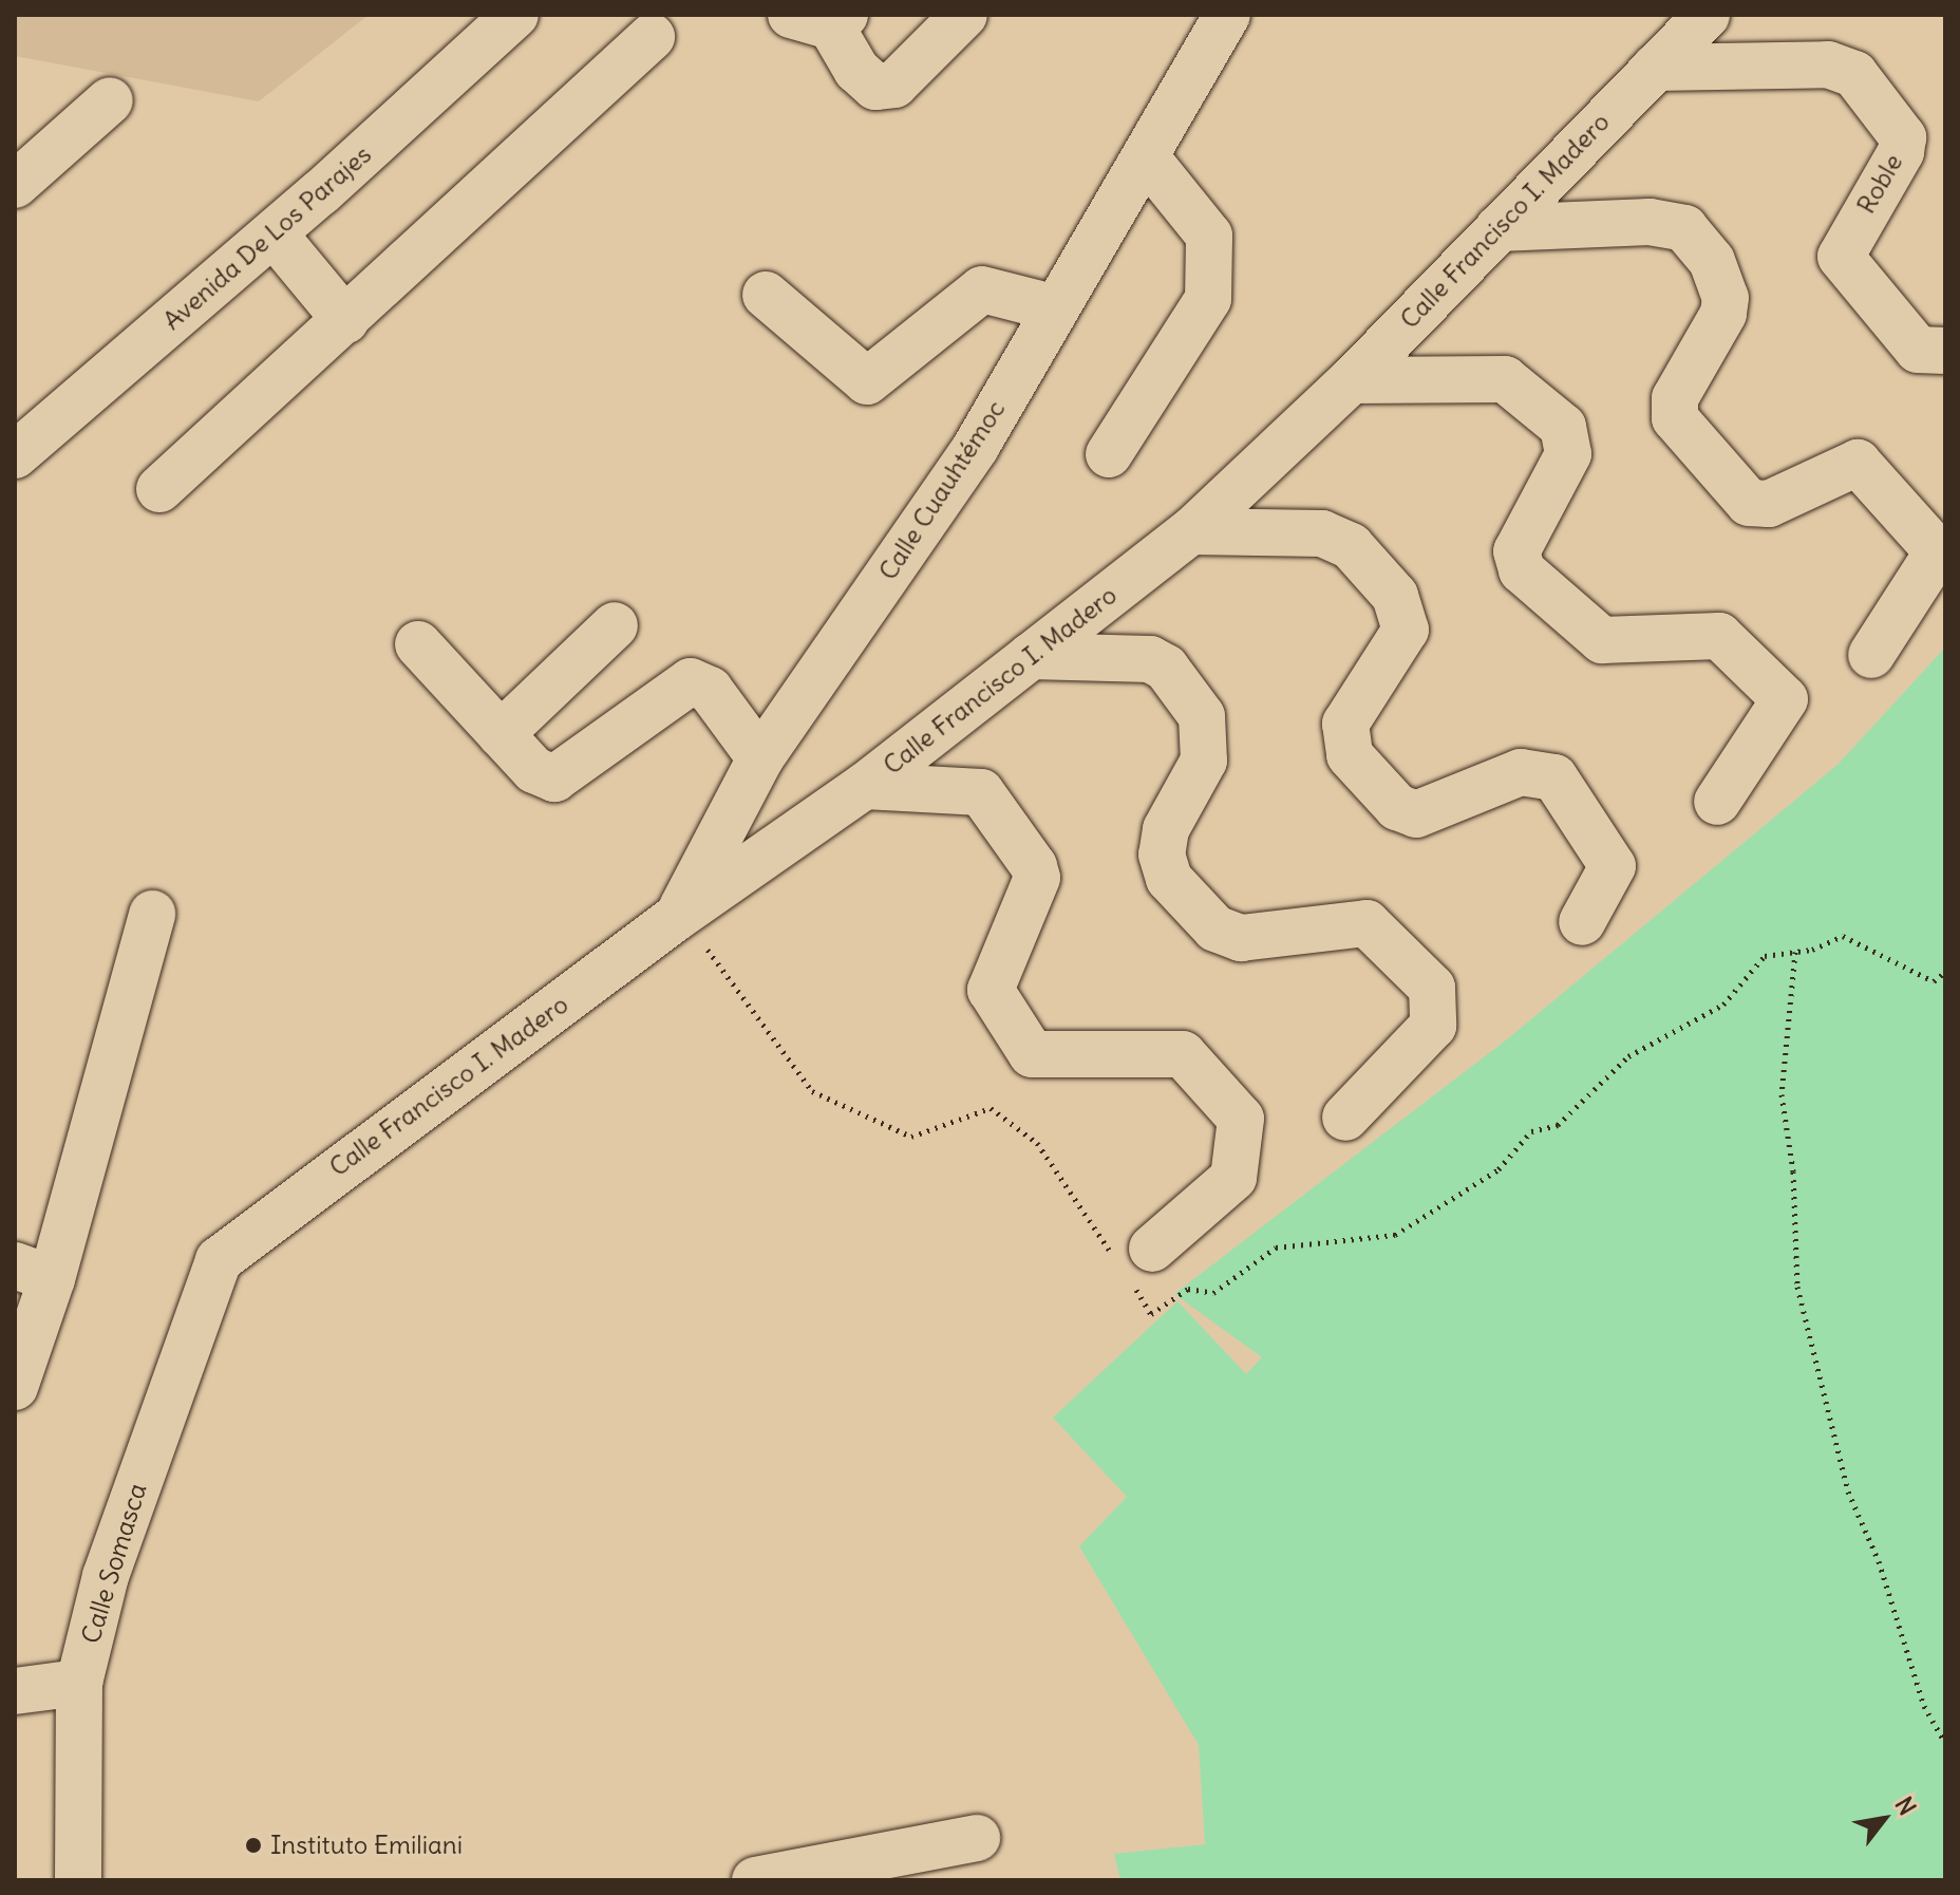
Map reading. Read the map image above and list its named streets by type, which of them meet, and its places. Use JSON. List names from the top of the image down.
{
  "streets": {
    "street": [
      "Roble",
      "Calle Francisco I. Madero",
      "Avenida De Los Parajes",
      "Calle Cuauhtémoc",
      "Calle Somasca"
    ]
  },
  "crossings": [
    ["Roble", "Calle Francisco I. Madero"],
    ["Calle Francisco I. Madero", "Calle Cuauhtémoc"],
    ["Calle Francisco I. Madero", "Calle Somasca"]
  ],
  "places": ["Instituto Emiliani"],
  "north": "top right"
}
